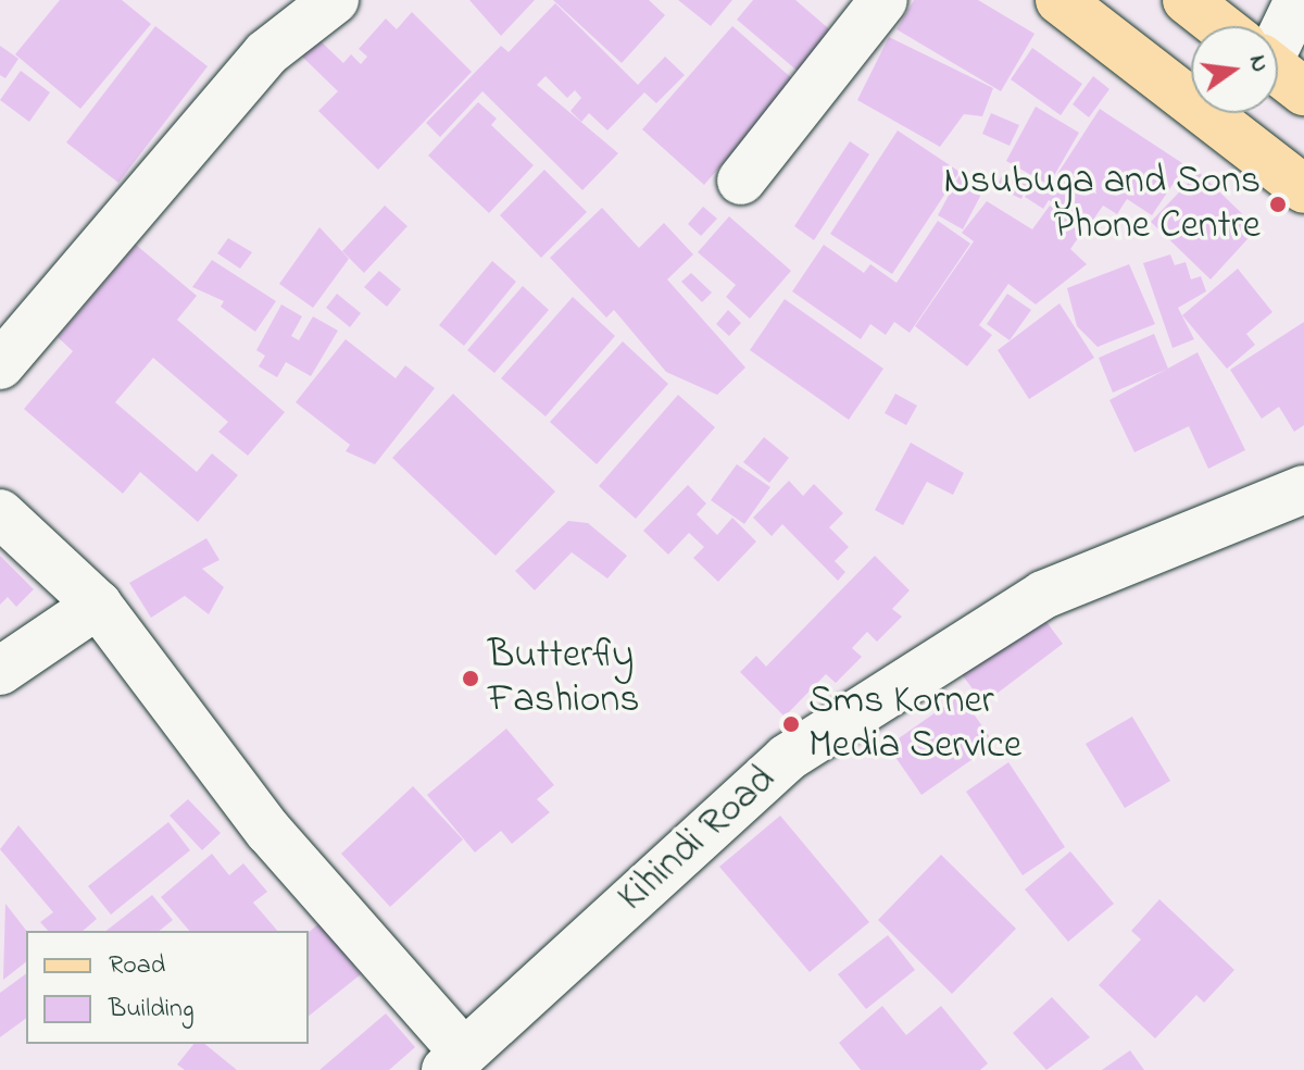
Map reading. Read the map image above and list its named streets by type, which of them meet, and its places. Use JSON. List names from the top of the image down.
{
  "streets": {
    "street": ["Kihindi Road"]
  },
  "places": ["Nsubuga and Sons Phone Centre", "Butterfly Fashions", "Sms Korner Media Service"],
  "legend": ["Road", "Building"],
  "north": "right"
}
